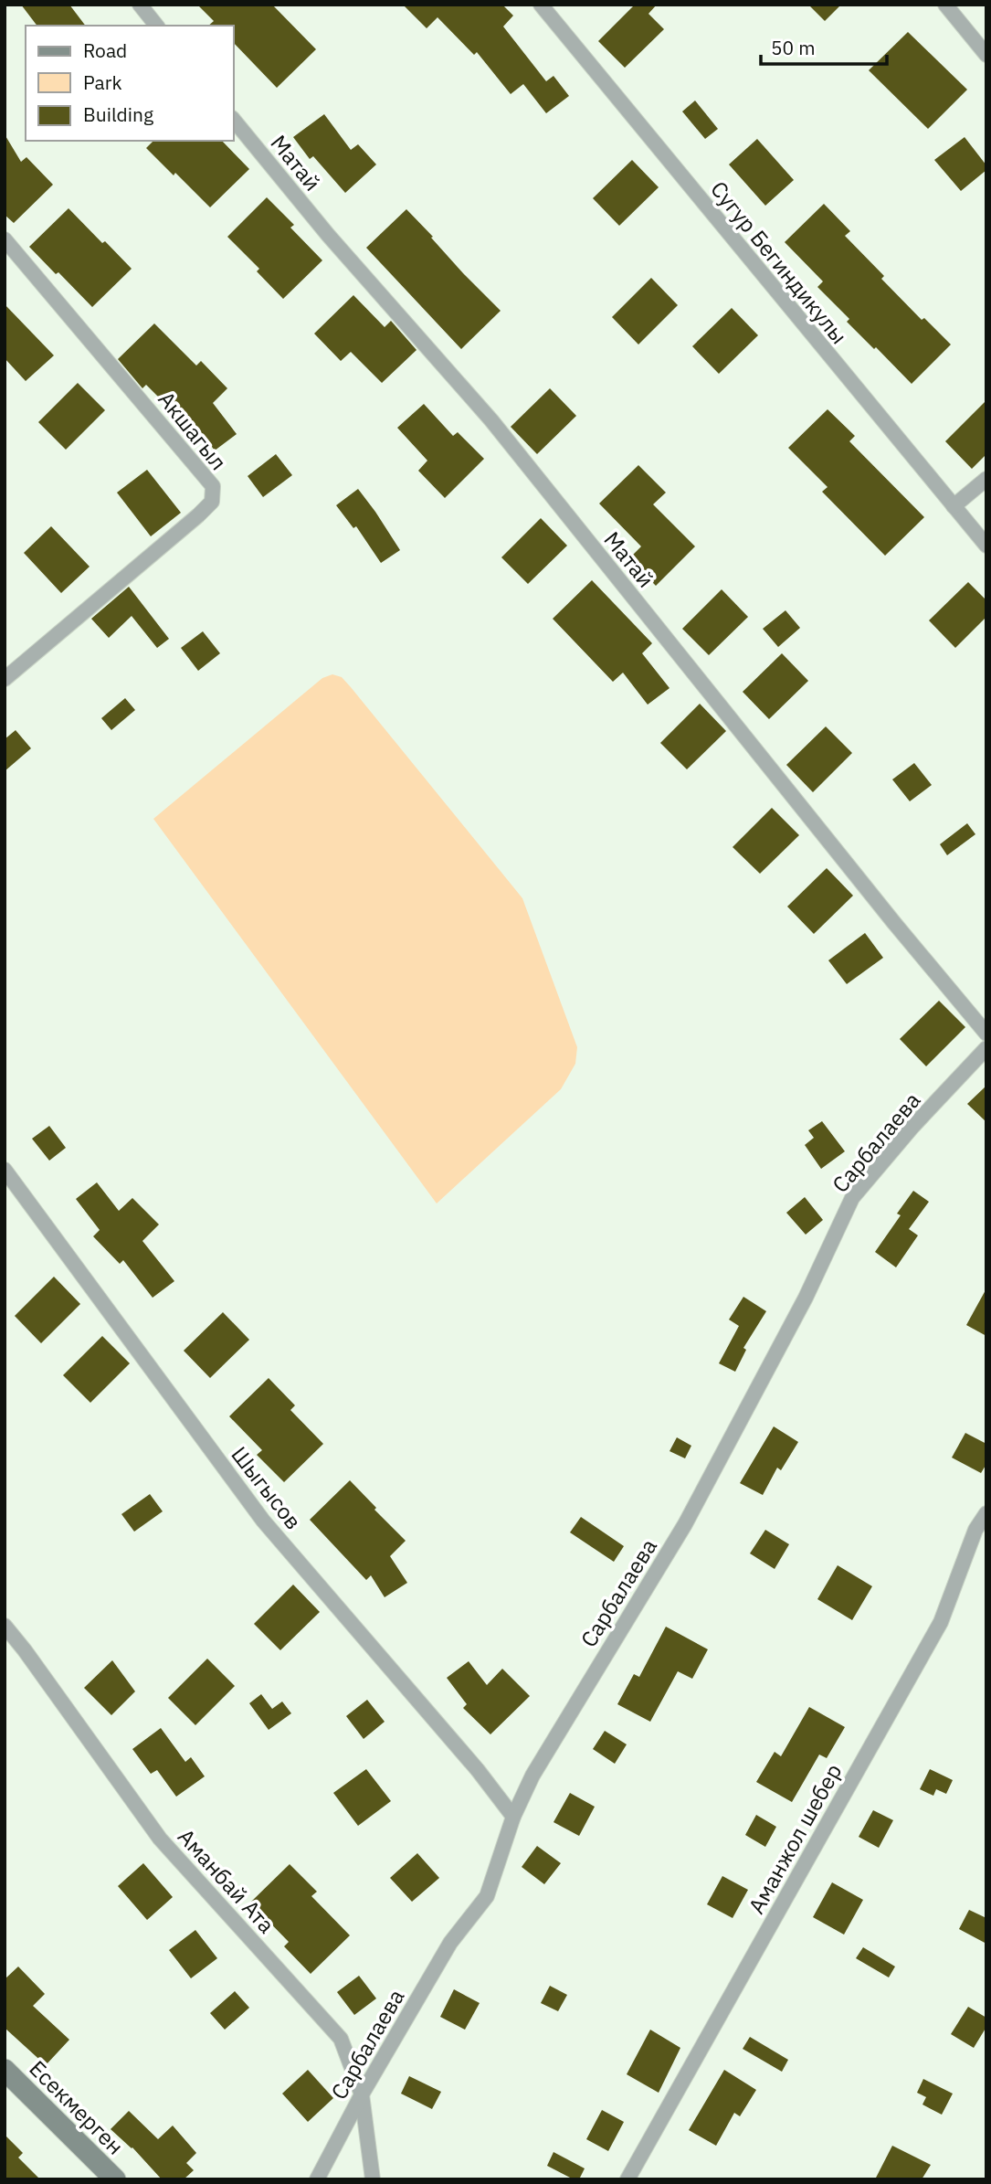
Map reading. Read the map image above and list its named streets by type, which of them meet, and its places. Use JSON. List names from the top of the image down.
{
  "streets": {
    "street": [
      "Матай",
      "Сугур Бегиндикулы",
      "Акшагыл",
      "Сарбалаева",
      "Шыгысов",
      "Аманжол шебер",
      "Аманбай Ата",
      "Eсекмерген"
    ]
  },
  "crossings": [
    ["Сарбалаева", "Шыгысов"],
    ["Сарбалаева", "Аманбай Ата"]
  ],
  "legend": ["Road", "Park", "Building"],
  "scale_bar": "50 m"
}
